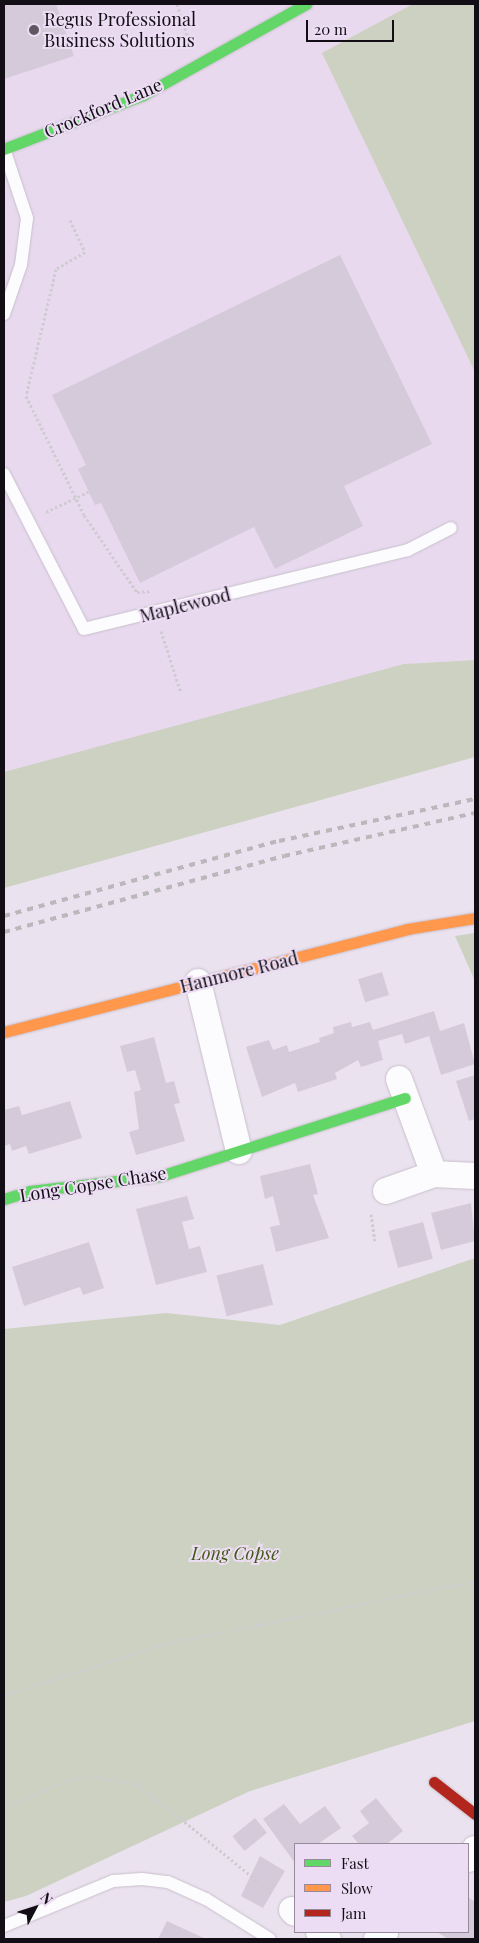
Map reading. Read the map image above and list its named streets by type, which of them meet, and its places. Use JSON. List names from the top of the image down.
{
  "streets": {
    "street": ["Crockford Lane", "Hanmore Road", "Long Copse Chase"],
    "lane": ["Maplewood"]
  },
  "parks": ["Long Copse"],
  "places": ["Regus Professional Business Solutions"],
  "legend": ["Fast", "Slow", "Jam"],
  "scale_bar": "20 m",
  "north": "top right"
}
